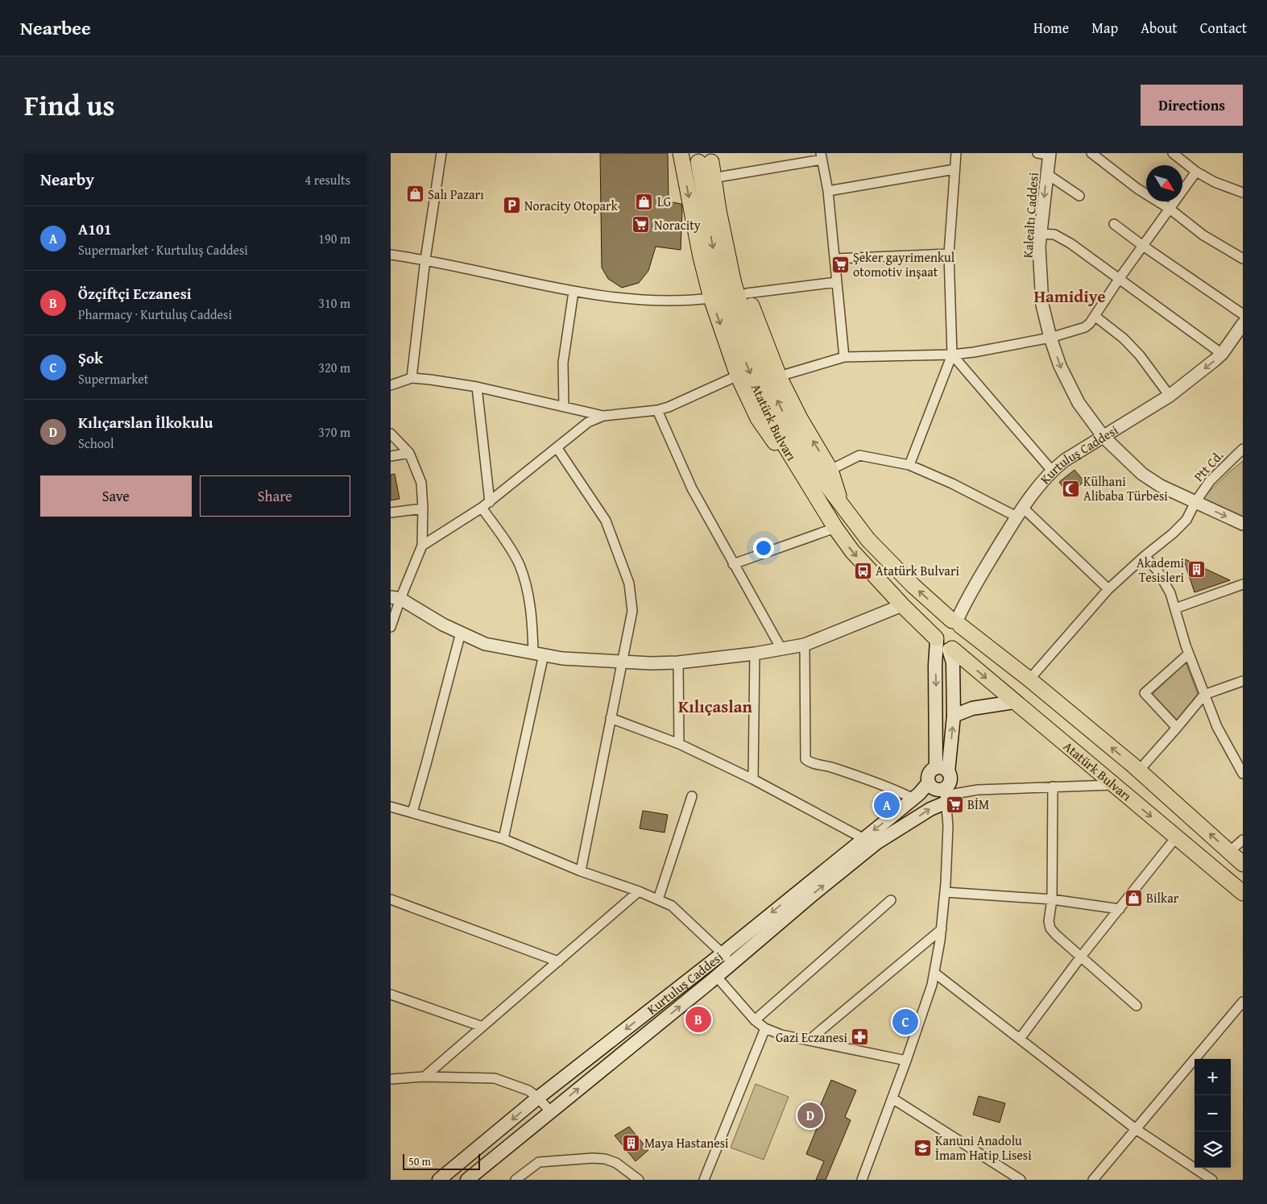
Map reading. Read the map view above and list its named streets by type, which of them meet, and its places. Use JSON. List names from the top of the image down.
{
  "streets": {
    "main road": ["Atatürk Bulvarı", "Kurtuluş Caddesi"],
    "street": ["Kalealtı Caddesi", "Ptt Cd."]
  },
  "crossings": [
    ["Kalealtı Caddesi", "Kurtuluş Caddesi"],
    ["Kalealtı Caddesi", "Ptt Cd."],
    ["Atatürk Bulvarı", "Kurtuluş Caddesi"],
    ["Atatürk Bulvarı", "Ptt Cd."]
  ],
  "districts": ["Hamidiye", "Kılıçaslan"],
  "places": {
    "shop": ["Salı Pazarı", "LG", "Bilkar"],
    "parking": ["Noracity Otopark"],
    "supermarket": ["Noracity", "Şeker gayrimenkul otomotiv inşaat", "BİM"],
    "mosque": ["Külhani Alibaba Türbesi"],
    "building": ["Akademi Tesisleri", "Maya Hastanesi"],
    "bus stop": ["Atatürk Bulvari"],
    "pharmacy": ["Gazi Eczanesi"],
    "school or university": ["Kanuni Anadolu İmam Hatip Lisesi"]
  },
  "scale_bar": "50 m",
  "north": "bottom right",
  "page": {
    "header": "Nearbee",
    "nav": [
      "Home",
      "Map",
      "About",
      "Contact"
    ],
    "title": "Find us",
    "buttons": [
      "Directions",
      ["Save", "Share"]
    ],
    "heading": ["Nearby", "4 results"],
    "list": [
      {
        "mark": "A",
        "name": "A101",
        "note": "Supermarket · Kurtuluş Caddesi",
        "value": "190 m"
      },
      {
        "mark": "B",
        "name": "Özçiftçi Eczanesi",
        "note": "Pharmacy · Kurtuluş Caddesi",
        "value": "310 m"
      },
      {
        "mark": "C",
        "name": "Şok",
        "note": "Supermarket",
        "value": "320 m"
      },
      {
        "mark": "D",
        "name": "Kılıçarslan İlkokulu",
        "note": "School",
        "value": "370 m"
      }
    ],
    "pins": [
      "A",
      "B",
      "C",
      "D"
    ],
    "map_buttons": ["+", "−"],
    "scale": "50 m"
  }
}
